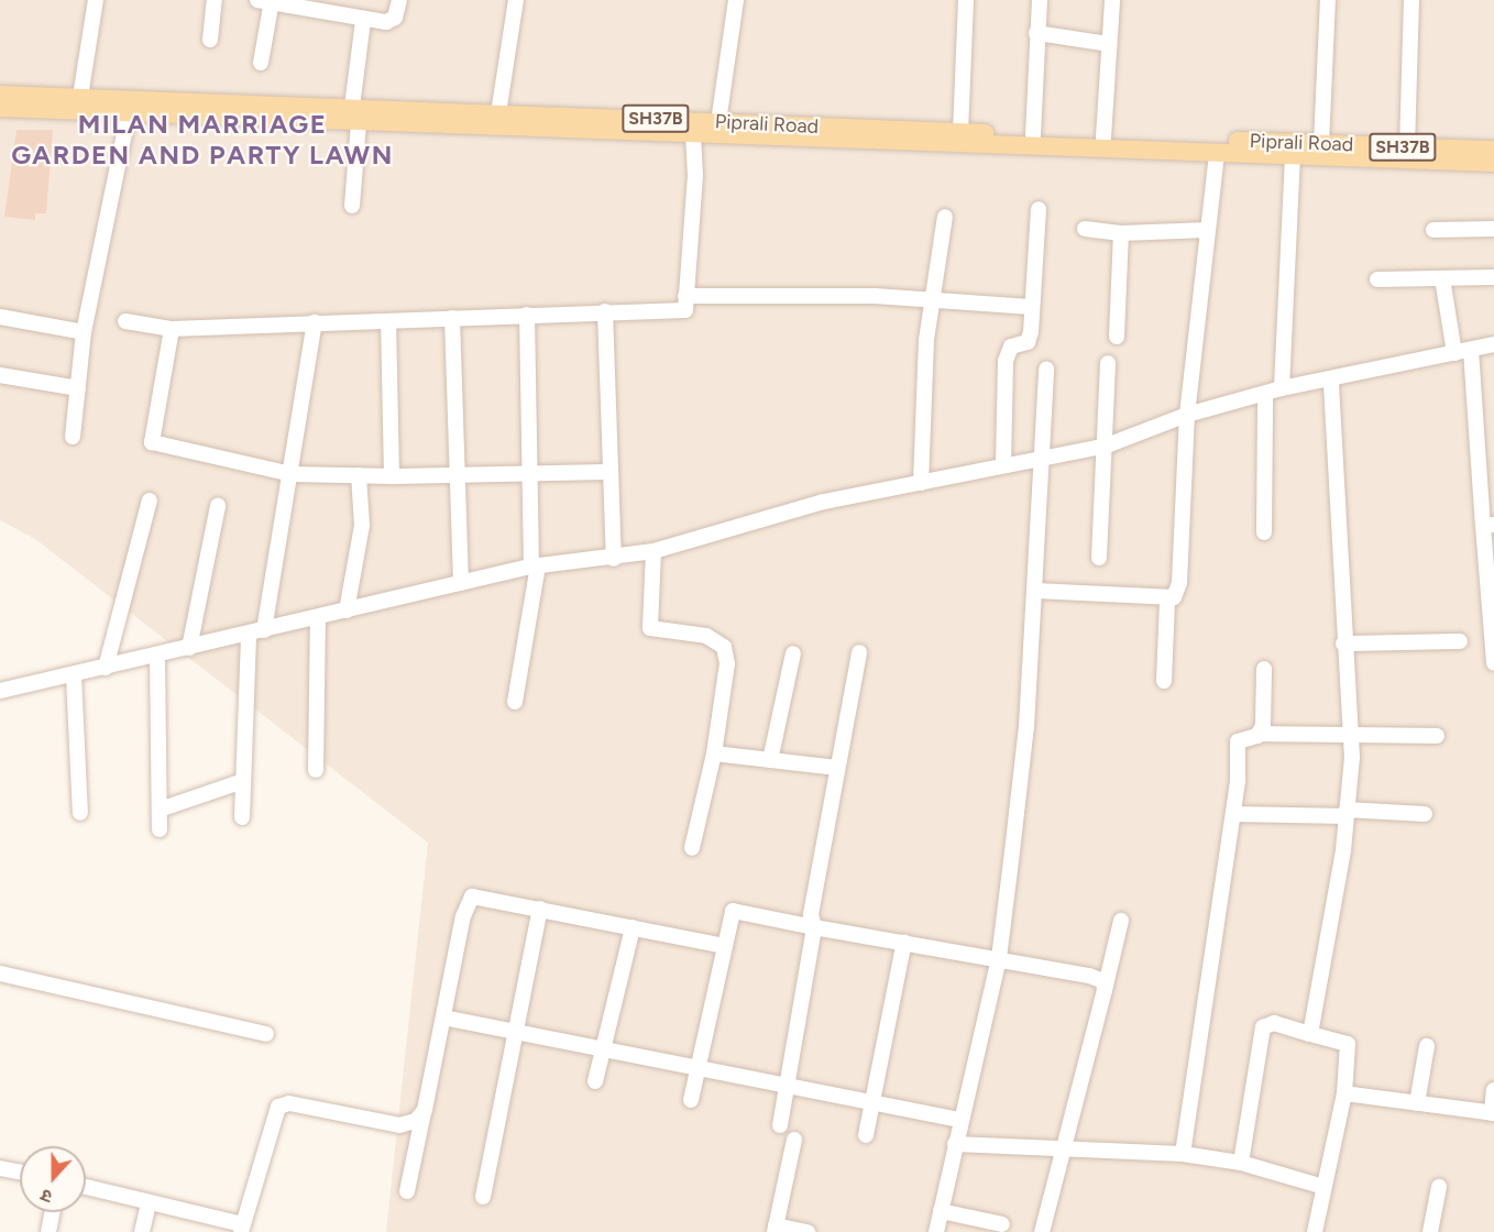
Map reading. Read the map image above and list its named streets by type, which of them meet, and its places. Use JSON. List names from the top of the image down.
{
  "streets": {
    "main road": ["SH37B", "Piprali Road"]
  },
  "districts": ["MILAN MARRIAGE GARDEN AND PARTY LAWN"],
  "north": "bottom"
}
